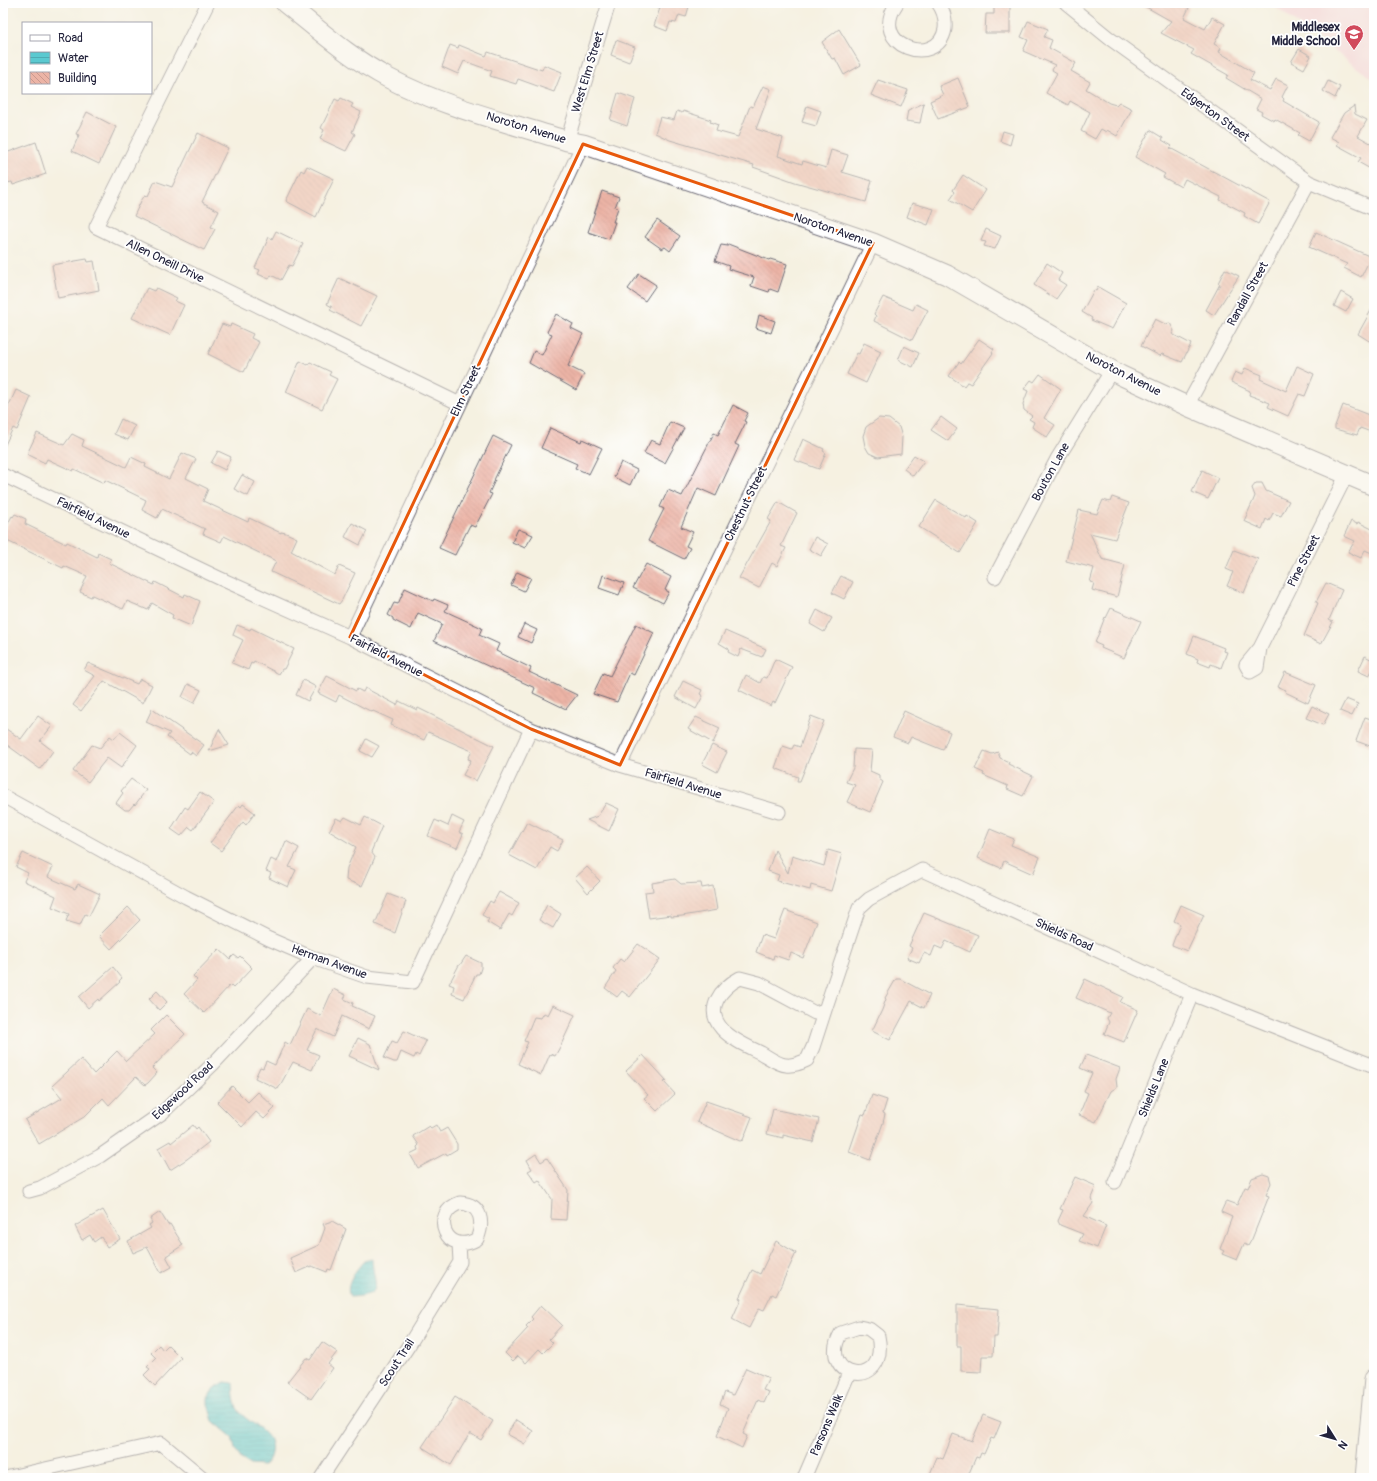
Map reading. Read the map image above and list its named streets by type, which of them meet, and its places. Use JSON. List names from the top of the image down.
{
  "streets": {
    "main road": ["Noroton Avenue"],
    "street": [
      "West Elm Street",
      "Edgerton Street",
      "Allen Oneill Drive",
      "Randall Street",
      "Elm Street",
      "Bouton Lane",
      "Chestnut Street",
      "Fairfield Avenue",
      "Pine Street",
      "Shields Road",
      "Herman Avenue",
      "Shields Lane",
      "Edgewood Road",
      "Scout Trail",
      "Parsons Walk"
    ]
  },
  "crossings": [
    ["West Elm Street", "Noroton Avenue"],
    ["West Elm Street", "Elm Street"],
    ["Edgerton Street", "Randall Street"],
    ["Noroton Avenue", "Randall Street"],
    ["Noroton Avenue", "Elm Street"],
    ["Noroton Avenue", "Bouton Lane"],
    ["Noroton Avenue", "Chestnut Street"],
    ["Noroton Avenue", "Pine Street"],
    ["Allen Oneill Drive", "Elm Street"],
    ["Elm Street", "Fairfield Avenue"],
    ["Chestnut Street", "Fairfield Avenue"],
    ["Fairfield Avenue", "Herman Avenue"],
    ["Shields Road", "Shields Lane"],
    ["Herman Avenue", "Edgewood Road"]
  ],
  "places": {
    "school or university": ["Middlesex Middle School"]
  },
  "legend": ["Road", "Water", "Building"],
  "north": "bottom right"
}
